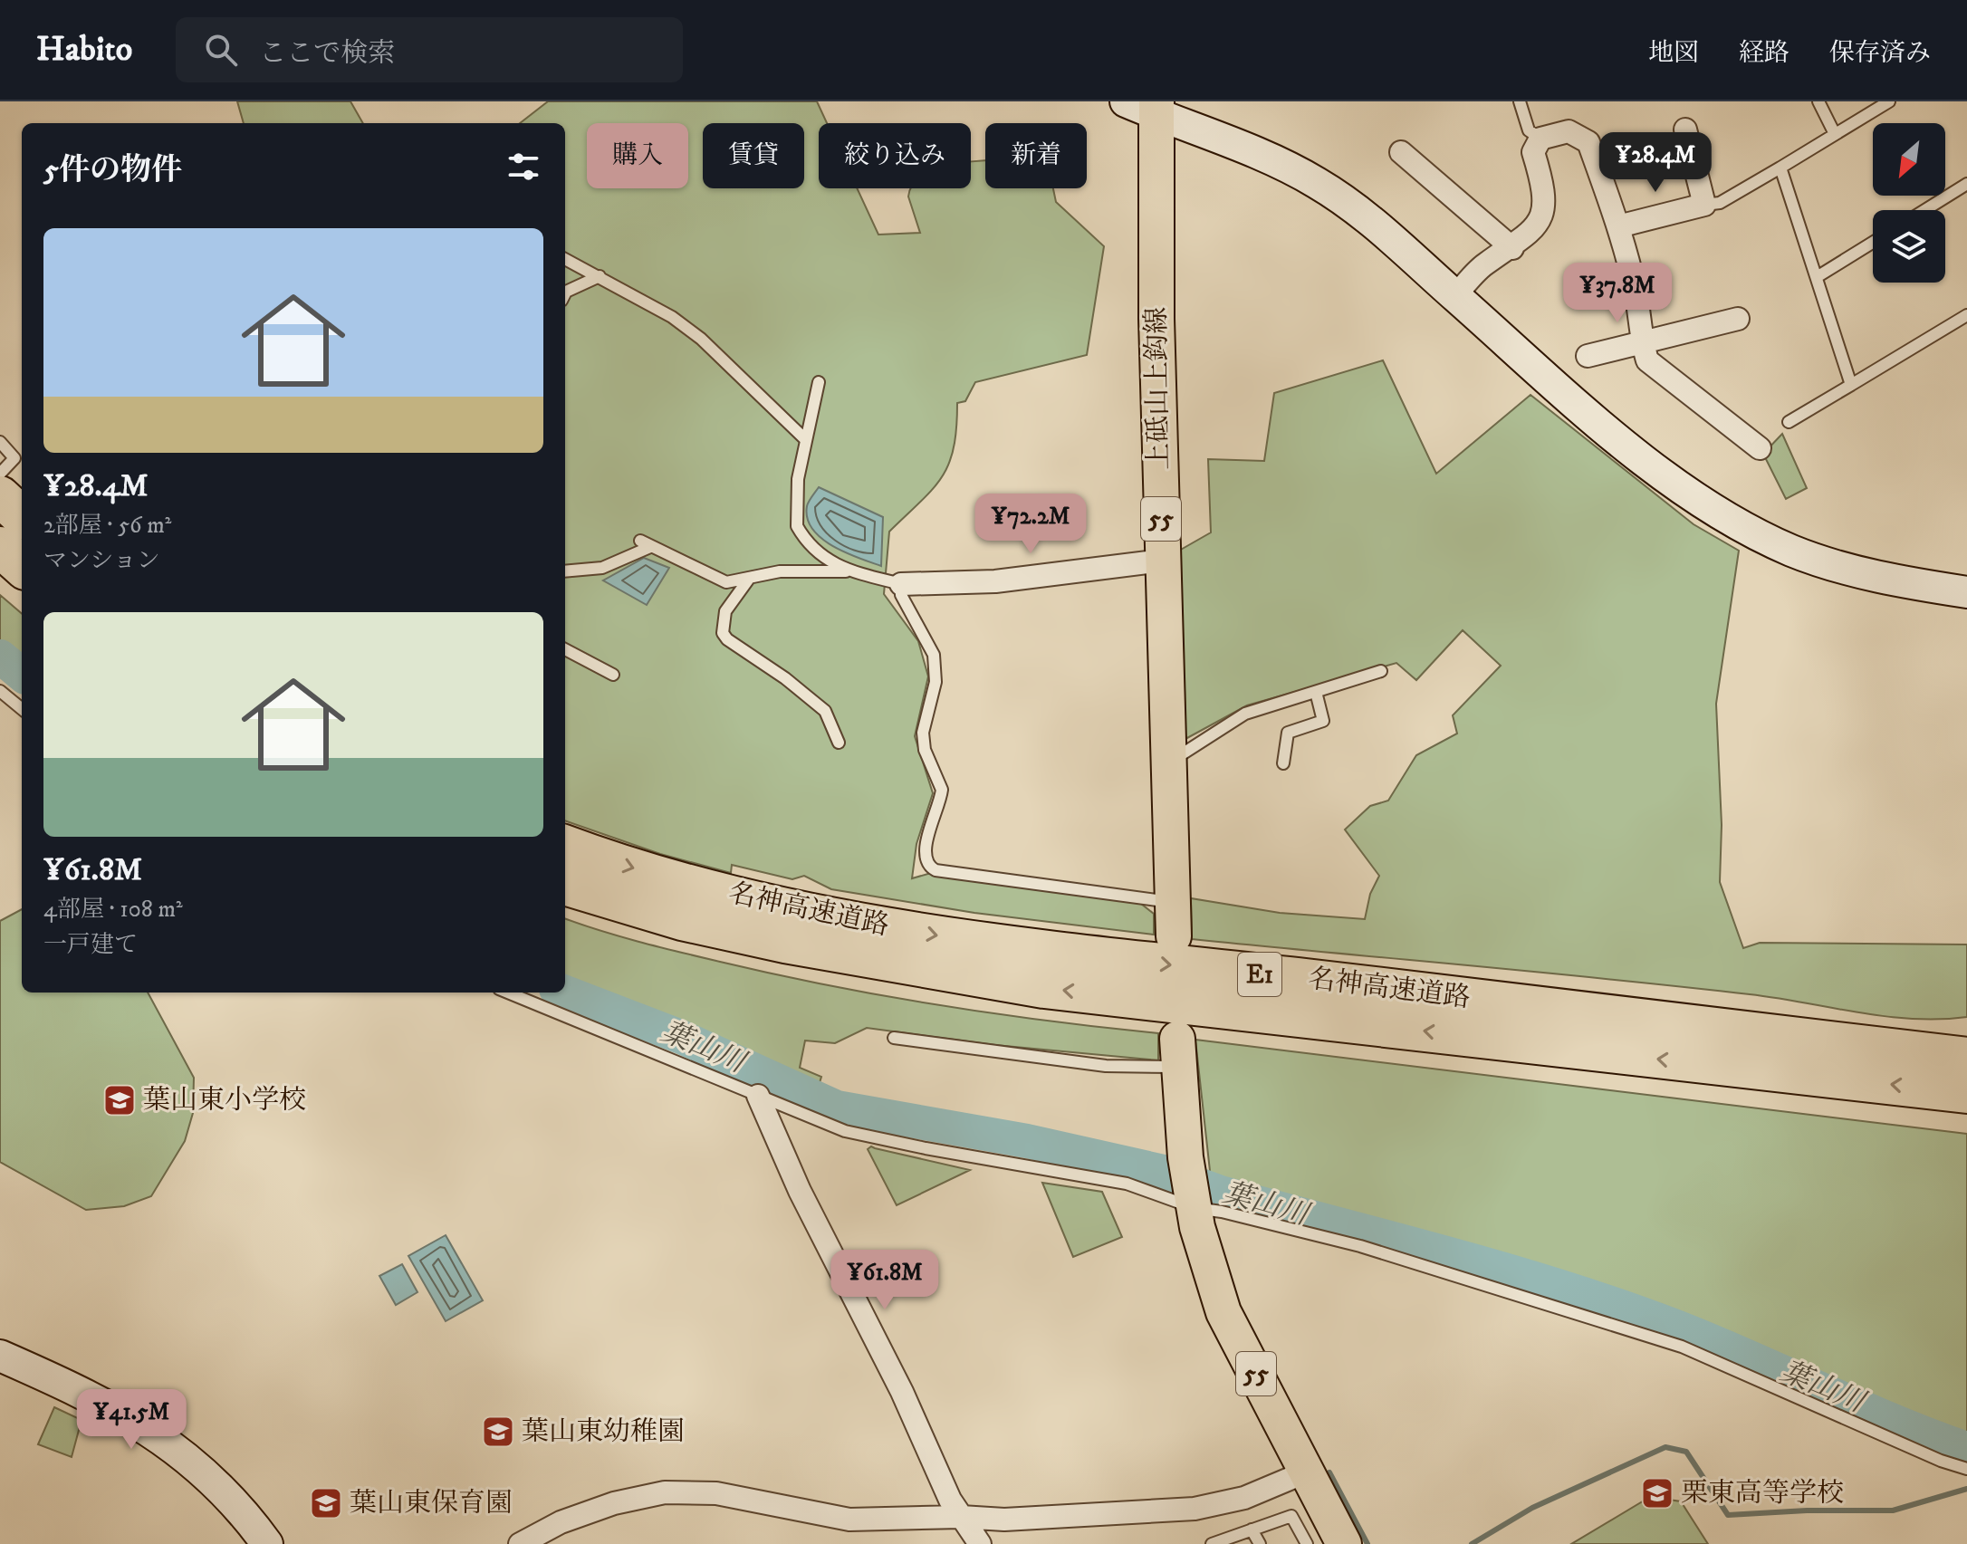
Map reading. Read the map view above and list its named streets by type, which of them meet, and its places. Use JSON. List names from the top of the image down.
{
  "streets": {
    "highway": ["名神高速道路", "E1"],
    "main road": ["上砥山上鈎線", "55"]
  },
  "water": ["葉山川"],
  "places": {
    "school or university": [
      "葉山東小学校",
      "葉山東幼稚園",
      "栗東高等学校",
      "葉山東保育園"
    ]
  },
  "north": "bottom left",
  "page": {
    "header": "Habito",
    "search": "ここで検索",
    "nav": ["地図", "経路", "保存済み"],
    "chip": [
      "購入",
      "賃貸",
      "絞り込み",
      "新着"
    ],
    "heading": "5件の物件",
    "price": [
      "¥28.4M",
      "¥37.8M",
      "¥72.2M",
      "¥61.8M",
      "¥41.5M"
    ],
    "list": [
      {
        "name": "¥28.4M",
        "note": "2部屋 · 56 m² · マンション"
      },
      {
        "name": "¥61.8M",
        "note": "4部屋 · 108 m² · 一戸建て"
      }
    ]
  }
}
